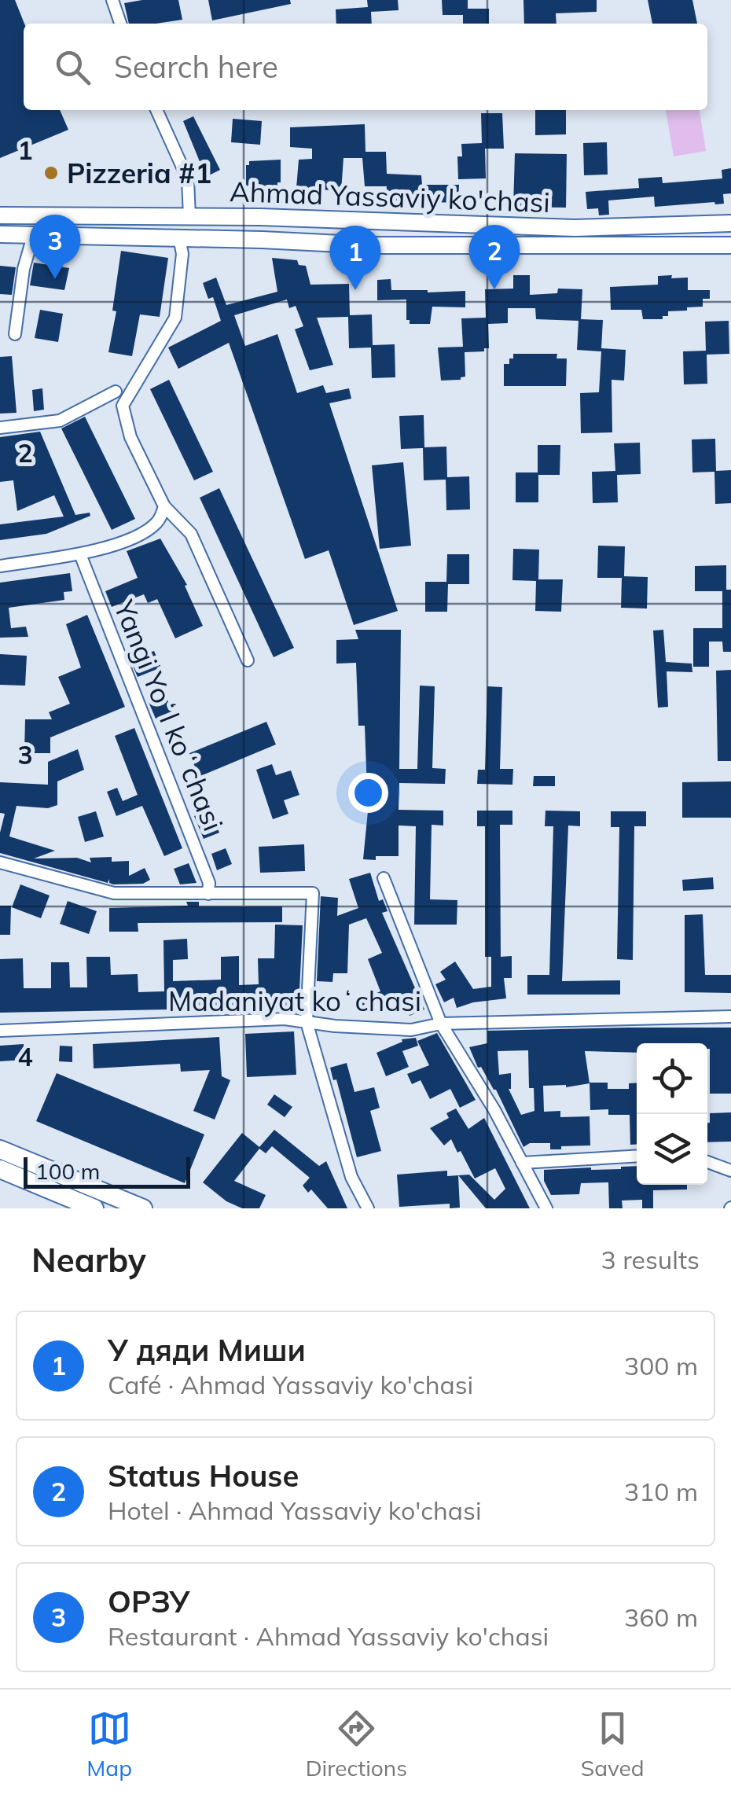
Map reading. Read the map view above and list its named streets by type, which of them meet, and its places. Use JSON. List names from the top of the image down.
{
  "streets": {
    "main road": ["Ahmad Yassaviy ko'chasi"],
    "street": ["Yangi Yoʻl koʻchasi", "Madaniyat koʻchasi"]
  },
  "places": ["Pizzeria #1"],
  "scale_bar": "100 m",
  "page": {
    "search": "Search here",
    "pins": ["3", "2", "1"],
    "scale": "100 m",
    "heading": ["Nearby", "3 results"],
    "list": [
      {
        "mark": "1",
        "name": "У дяди Миши",
        "note": "Café · Ahmad Yassaviy ko'chasi",
        "value": "300 m"
      },
      {
        "mark": "2",
        "name": "Status House",
        "note": "Hotel · Ahmad Yassaviy ko'chasi",
        "value": "310 m"
      },
      {
        "mark": "3",
        "name": "ОРЗУ",
        "note": "Restaurant · Ahmad Yassaviy ko'chasi",
        "value": "360 m"
      }
    ],
    "nav": ["Map", "Directions", "Saved"]
  },
  "grid": {
    "rows": [
      "1",
      "2",
      "3",
      "4"
    ]
  }
}
